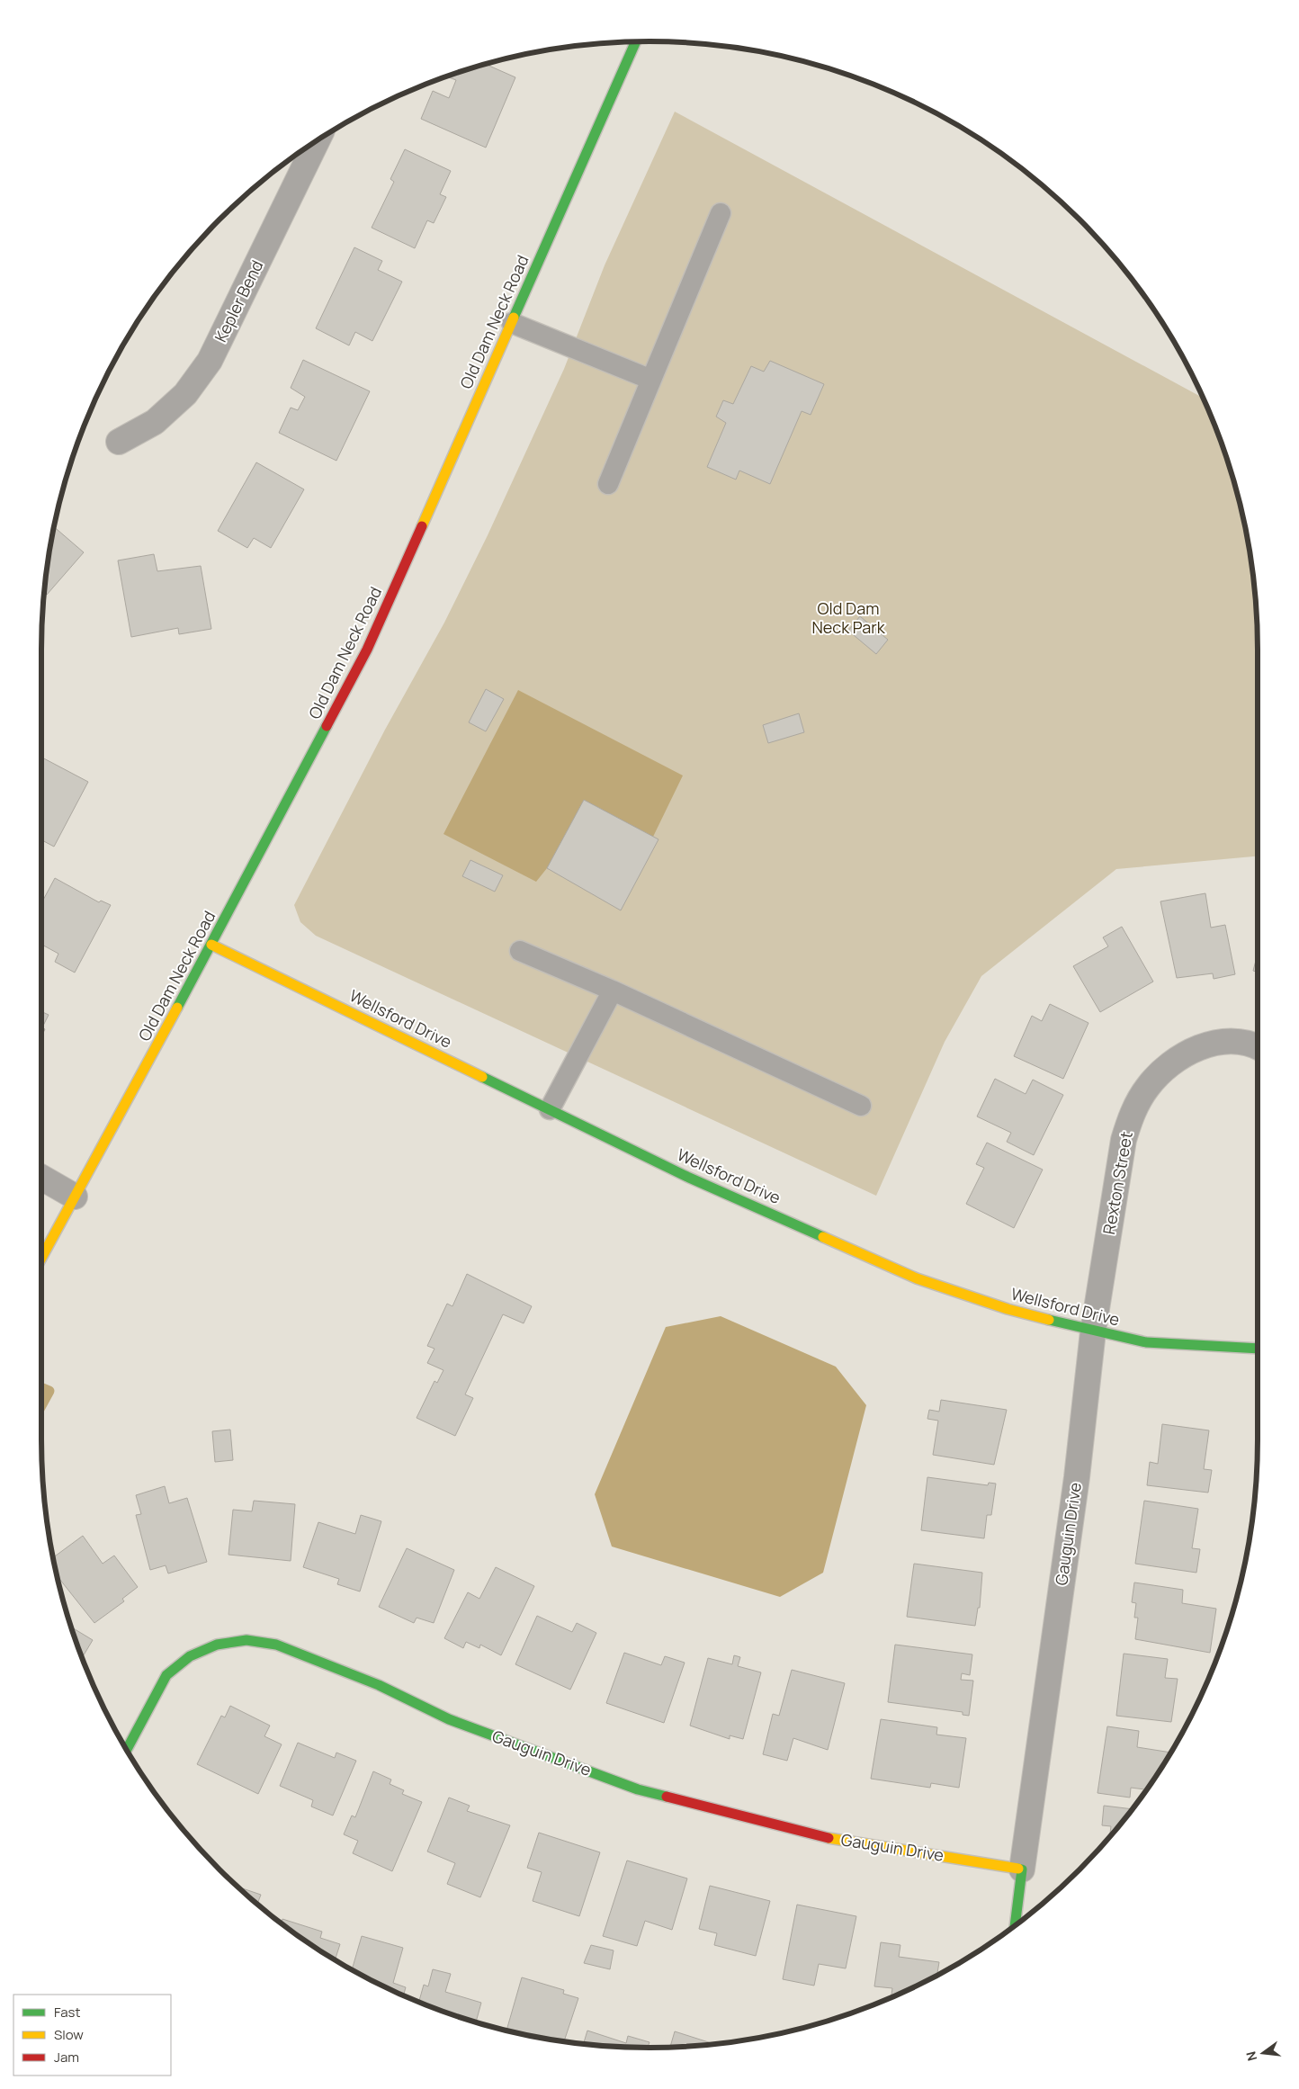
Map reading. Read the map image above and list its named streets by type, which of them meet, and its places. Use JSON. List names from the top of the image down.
{
  "streets": {
    "street": [
      "Kepler Bend",
      "Old Dam Neck Road",
      "Wellsford Drive",
      "Rexton Street",
      "Gauguin Drive"
    ]
  },
  "crossings": [
    ["Old Dam Neck Road", "Wellsford Drive"],
    ["Wellsford Drive", "Rexton Street"],
    ["Wellsford Drive", "Gauguin Drive"],
    ["Rexton Street", "Gauguin Drive"]
  ],
  "parks": ["Old Dam Neck Park"],
  "legend": ["Fast", "Slow", "Jam"],
  "north": "left"
}
